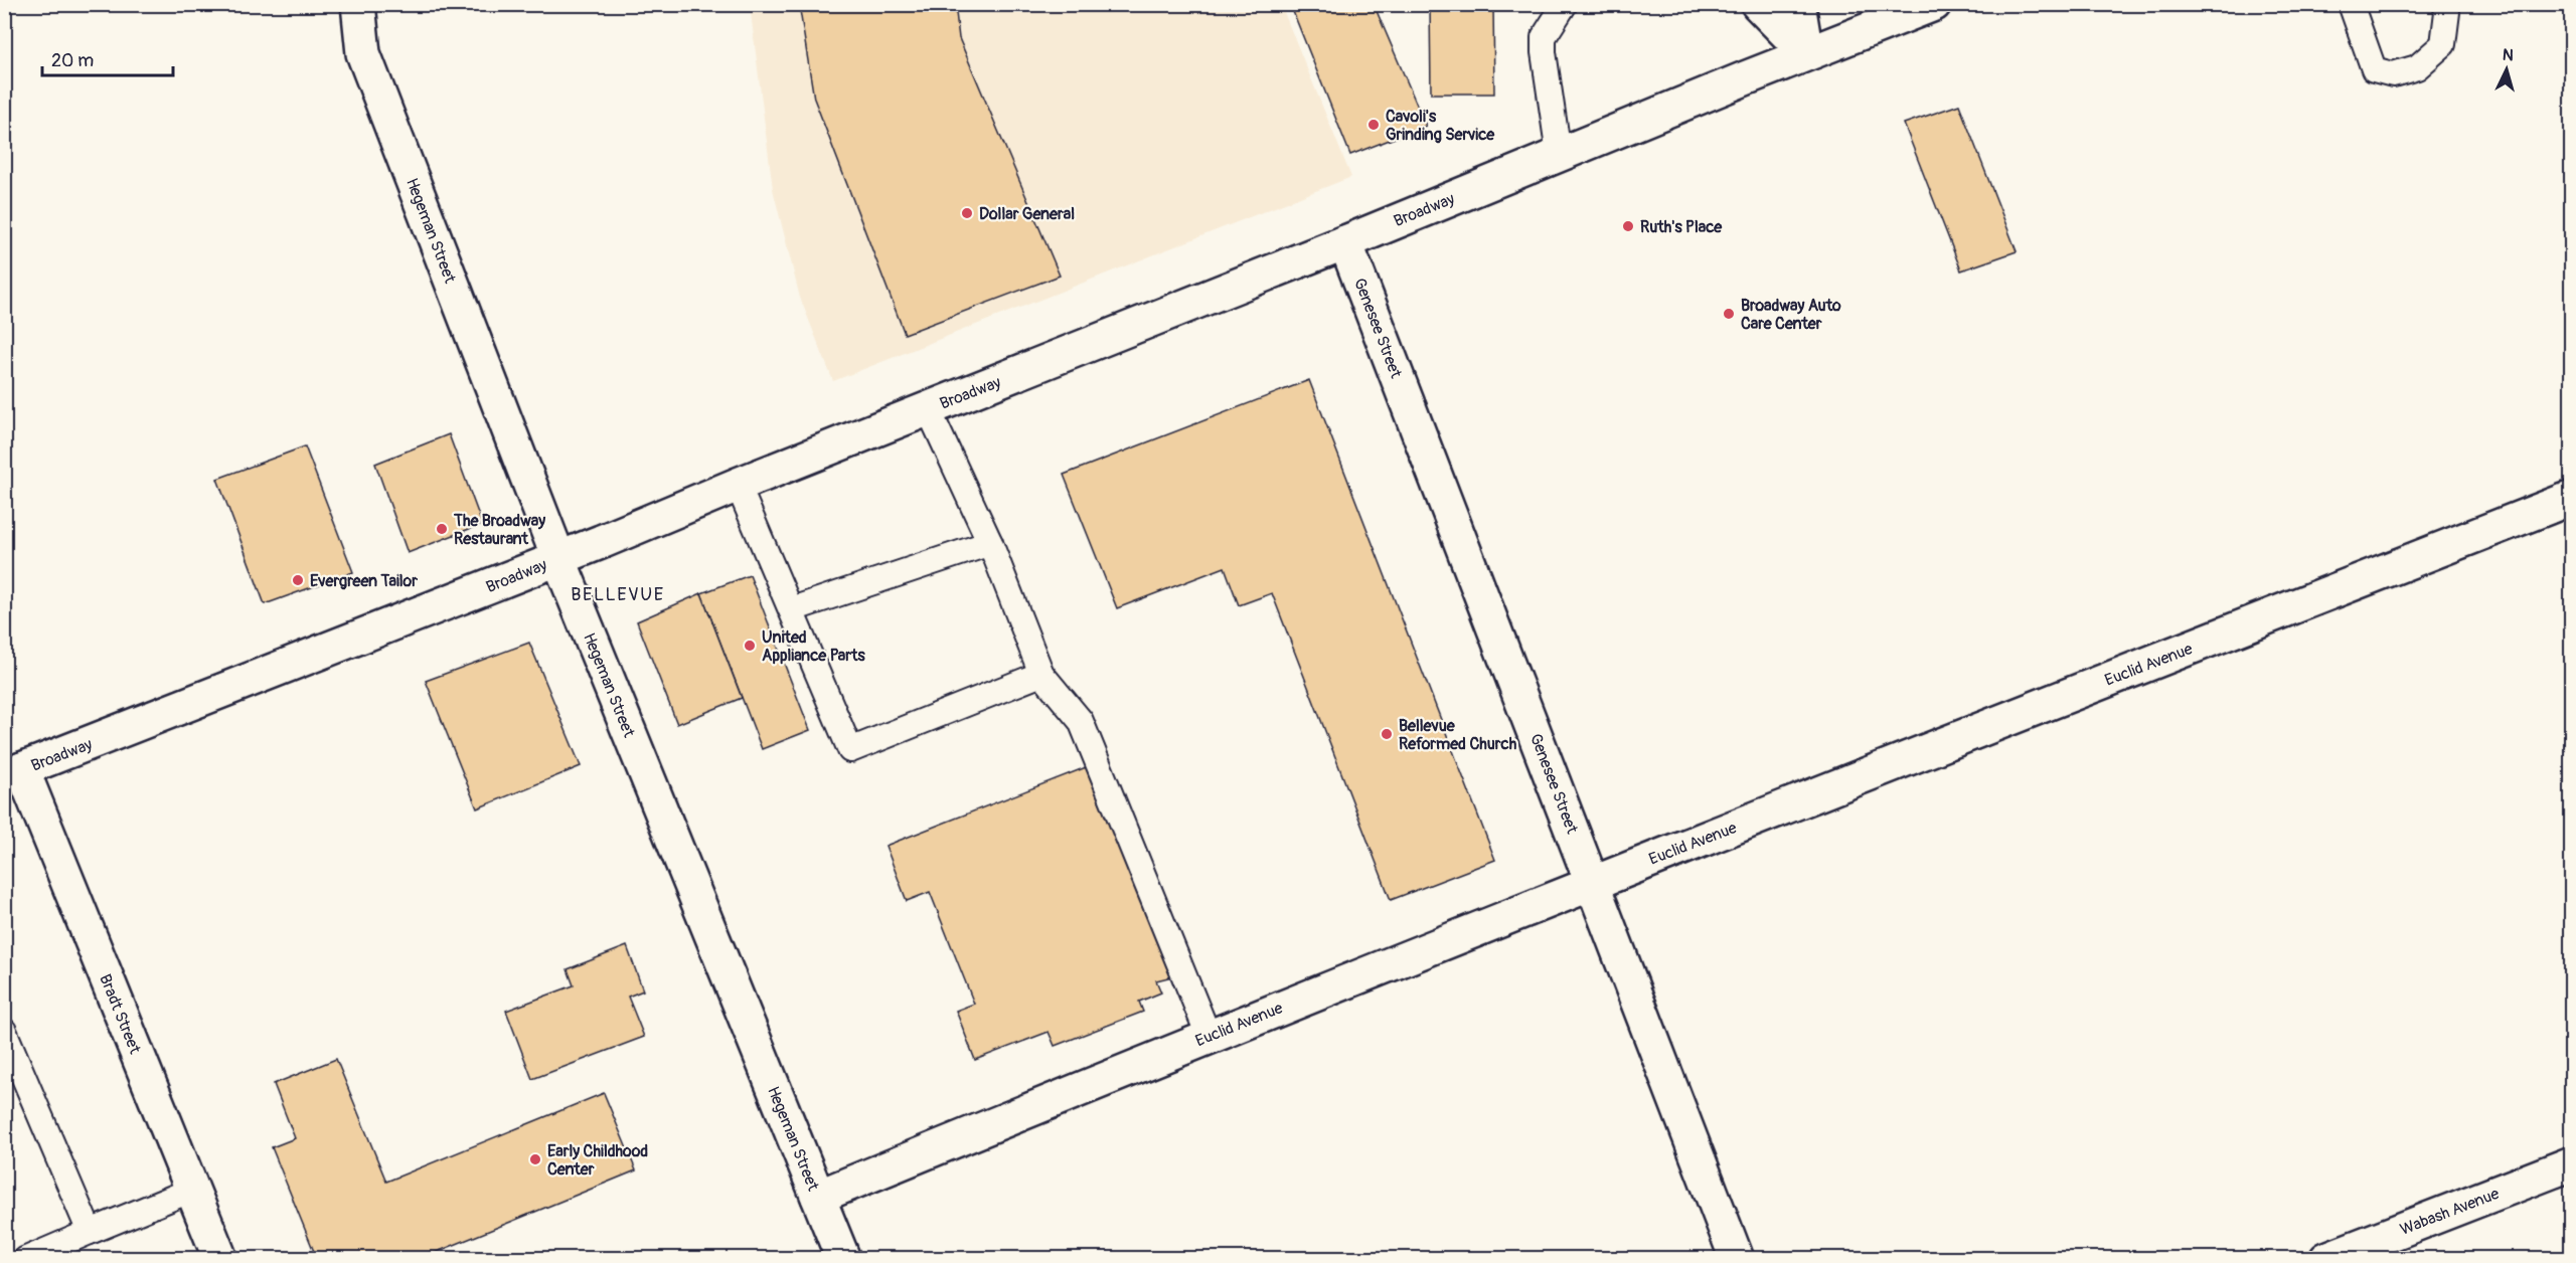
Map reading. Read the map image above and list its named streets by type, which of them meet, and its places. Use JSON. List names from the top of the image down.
{
  "streets": {
    "street": [
      "Broadway",
      "Hegeman Street",
      "Genesee Street",
      "Euclid Avenue",
      "Bradt Street",
      "Wabash Avenue"
    ]
  },
  "crossings": [
    ["Broadway", "Hegeman Street"],
    ["Broadway", "Genesee Street"],
    ["Broadway", "Bradt Street"],
    ["Hegeman Street", "Euclid Avenue"],
    ["Genesee Street", "Euclid Avenue"]
  ],
  "districts": ["BELLEVUE"],
  "places": [
    "Cavoli's Grinding Service",
    "Dollar General",
    "Ruth's Place",
    "Broadway Auto Care Center",
    "The Broadway Restaurant",
    "Evergreen Tailor",
    "United Appliance Parts",
    "Bellevue Reformed Church",
    "Early Childhood Center"
  ],
  "scale_bar": "20 m",
  "north": "top"
}
